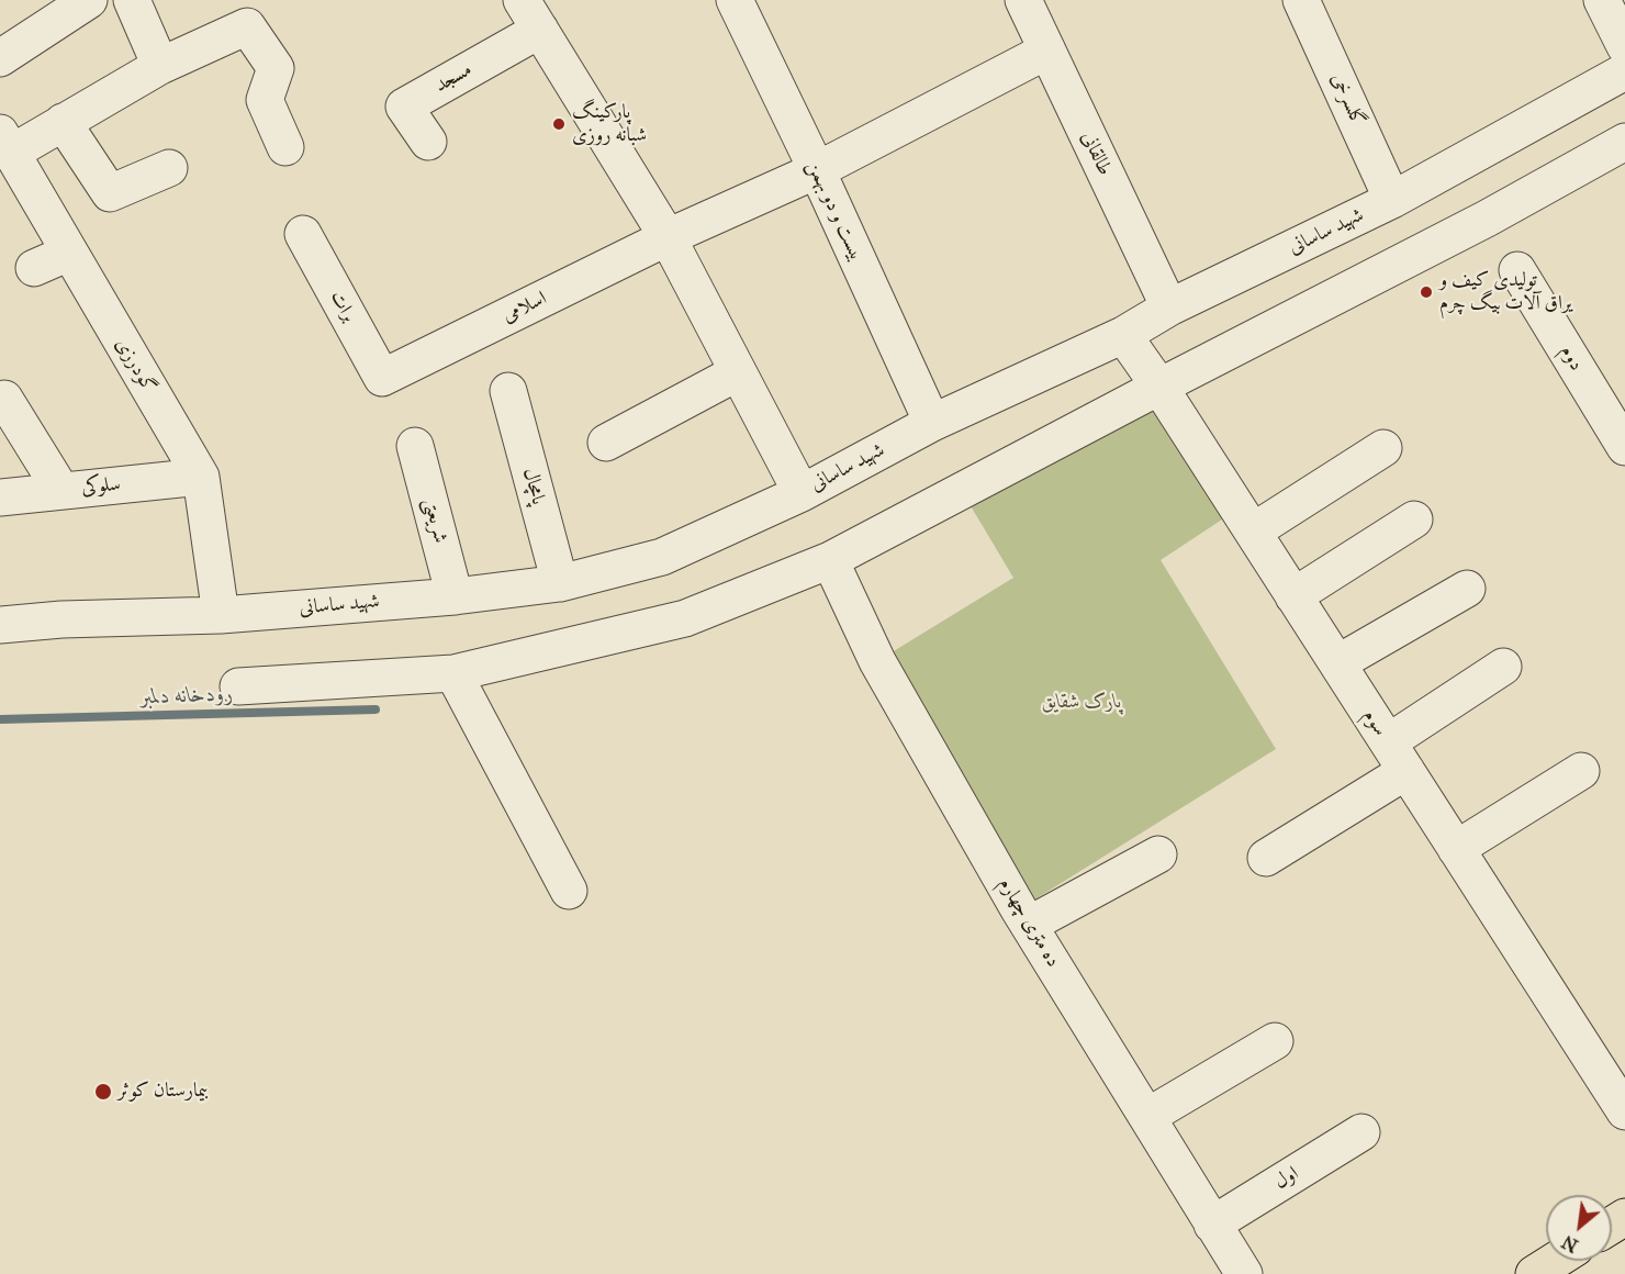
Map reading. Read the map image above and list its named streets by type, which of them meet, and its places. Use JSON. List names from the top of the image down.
{
  "streets": {
    "street": [
      "مسجد",
      "گلسرخی",
      "طالقانی",
      "بیست و دو بهمن",
      "شهید ساسانی",
      "برات",
      "اسلامی",
      "دوم",
      "گودرزی",
      "سلوکی",
      "پامچال",
      "شریعتی",
      "سوم",
      "ده متری چهارم",
      "اول"
    ]
  },
  "crossings": [
    ["گلسرخی", "شهید ساسانی"],
    ["طالقانی", "شهید ساسانی"],
    ["طالقانی", "اسلامی"],
    ["بیست و دو بهمن", "شهید ساسانی"],
    ["بیست و دو بهمن", "اسلامی"],
    ["شهید ساسانی", "گودرزی"],
    ["شهید ساسانی", "پامچال"],
    ["شهید ساسانی", "شریعتی"],
    ["شهید ساسانی", "سوم"],
    ["برات", "اسلامی"],
    ["گودرزی", "سلوکی"],
    ["ده متری چهارم", "اول"]
  ],
  "water": ["رودخانه دلمبر"],
  "parks": ["پارک شقایق"],
  "places": ["پارکینگ شبانه روزی", "تولیدی کیف و یراق آلات بیگ چرم", "بیمارستان کوثر"],
  "north": "bottom left"
}
